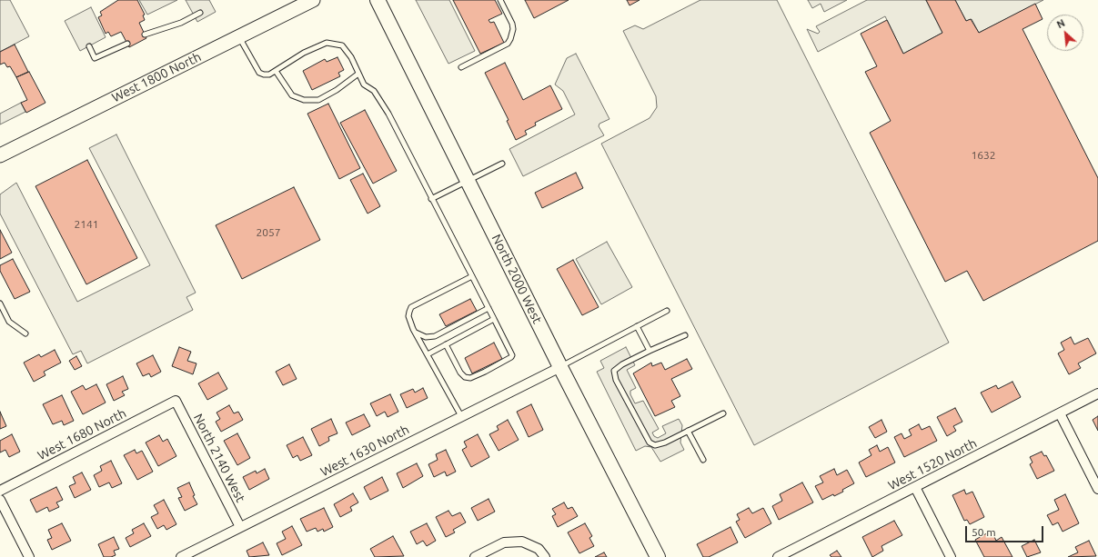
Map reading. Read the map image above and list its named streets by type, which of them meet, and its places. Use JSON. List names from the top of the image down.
{
  "streets": {
    "main road": ["West 1800 North", "North 2000 West"],
    "street": [
      "West 1680 North",
      "West 1630 North",
      "North 2140 West",
      "West 1520 North"
    ]
  },
  "crossings": [
    ["North 2000 West", "West 1630 North"],
    ["West 1680 North", "North 2140 West"],
    ["West 1630 North", "North 2140 West"]
  ],
  "house_numbers": ["1632", "2141", "2057"],
  "scale_bar": "50 m",
  "north": "top left"
}
